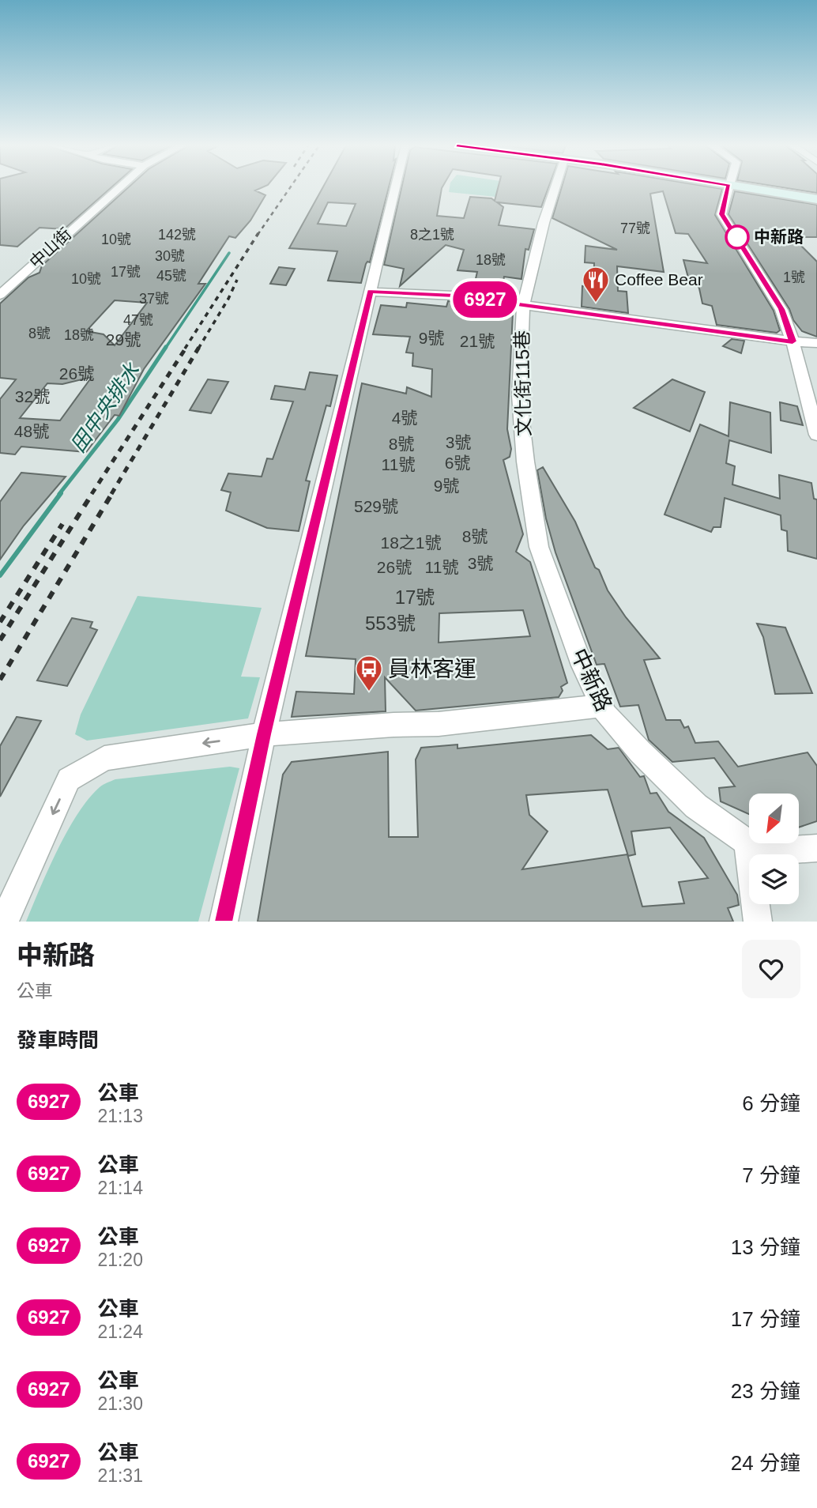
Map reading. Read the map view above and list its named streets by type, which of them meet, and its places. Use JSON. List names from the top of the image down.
{
  "streets": {
    "street": ["中山街", "文化街115巷", "中新路"]
  },
  "crossings": [
    ["文化街115巷", "中新路"]
  ],
  "water": ["田中央排水"],
  "places": {
    "other": ["中新路"],
    "restaurant": ["Coffee Bear"],
    "bus stop": ["員林客運"]
  },
  "lines": ["bus line 6927"],
  "house_numbers": [
    "77號",
    "142號",
    "8之1號",
    "10號",
    "30號",
    "18號",
    "17號",
    "45號",
    "1號",
    "10號",
    "37號",
    "47號",
    "8號",
    "18號",
    "9號",
    "29號",
    "21號",
    "26號",
    "32號",
    "4號",
    "48號",
    "3號",
    "8號",
    "6號",
    "11號",
    "9號",
    "529號",
    "8號",
    "18之1號",
    "3號",
    "26號",
    "11號",
    "17號",
    "553號"
  ],
  "north": "bottom left",
  "page": {
    "on_map": "6927",
    "heading": [
      ["中新路", "公車"],
      "發車時間"
    ],
    "list": [
      {
        "mark": "6927",
        "name": "公車",
        "note": "21:13",
        "value": "6 分鐘"
      },
      {
        "mark": "6927",
        "name": "公車",
        "note": "21:14",
        "value": "7 分鐘"
      },
      {
        "mark": "6927",
        "name": "公車",
        "note": "21:20",
        "value": "13 分鐘"
      },
      {
        "mark": "6927",
        "name": "公車",
        "note": "21:24",
        "value": "17 分鐘"
      },
      {
        "mark": "6927",
        "name": "公車",
        "note": "21:30",
        "value": "23 分鐘"
      },
      {
        "mark": "6927",
        "name": "公車",
        "note": "21:31",
        "value": "24 分鐘"
      }
    ]
  }
}
